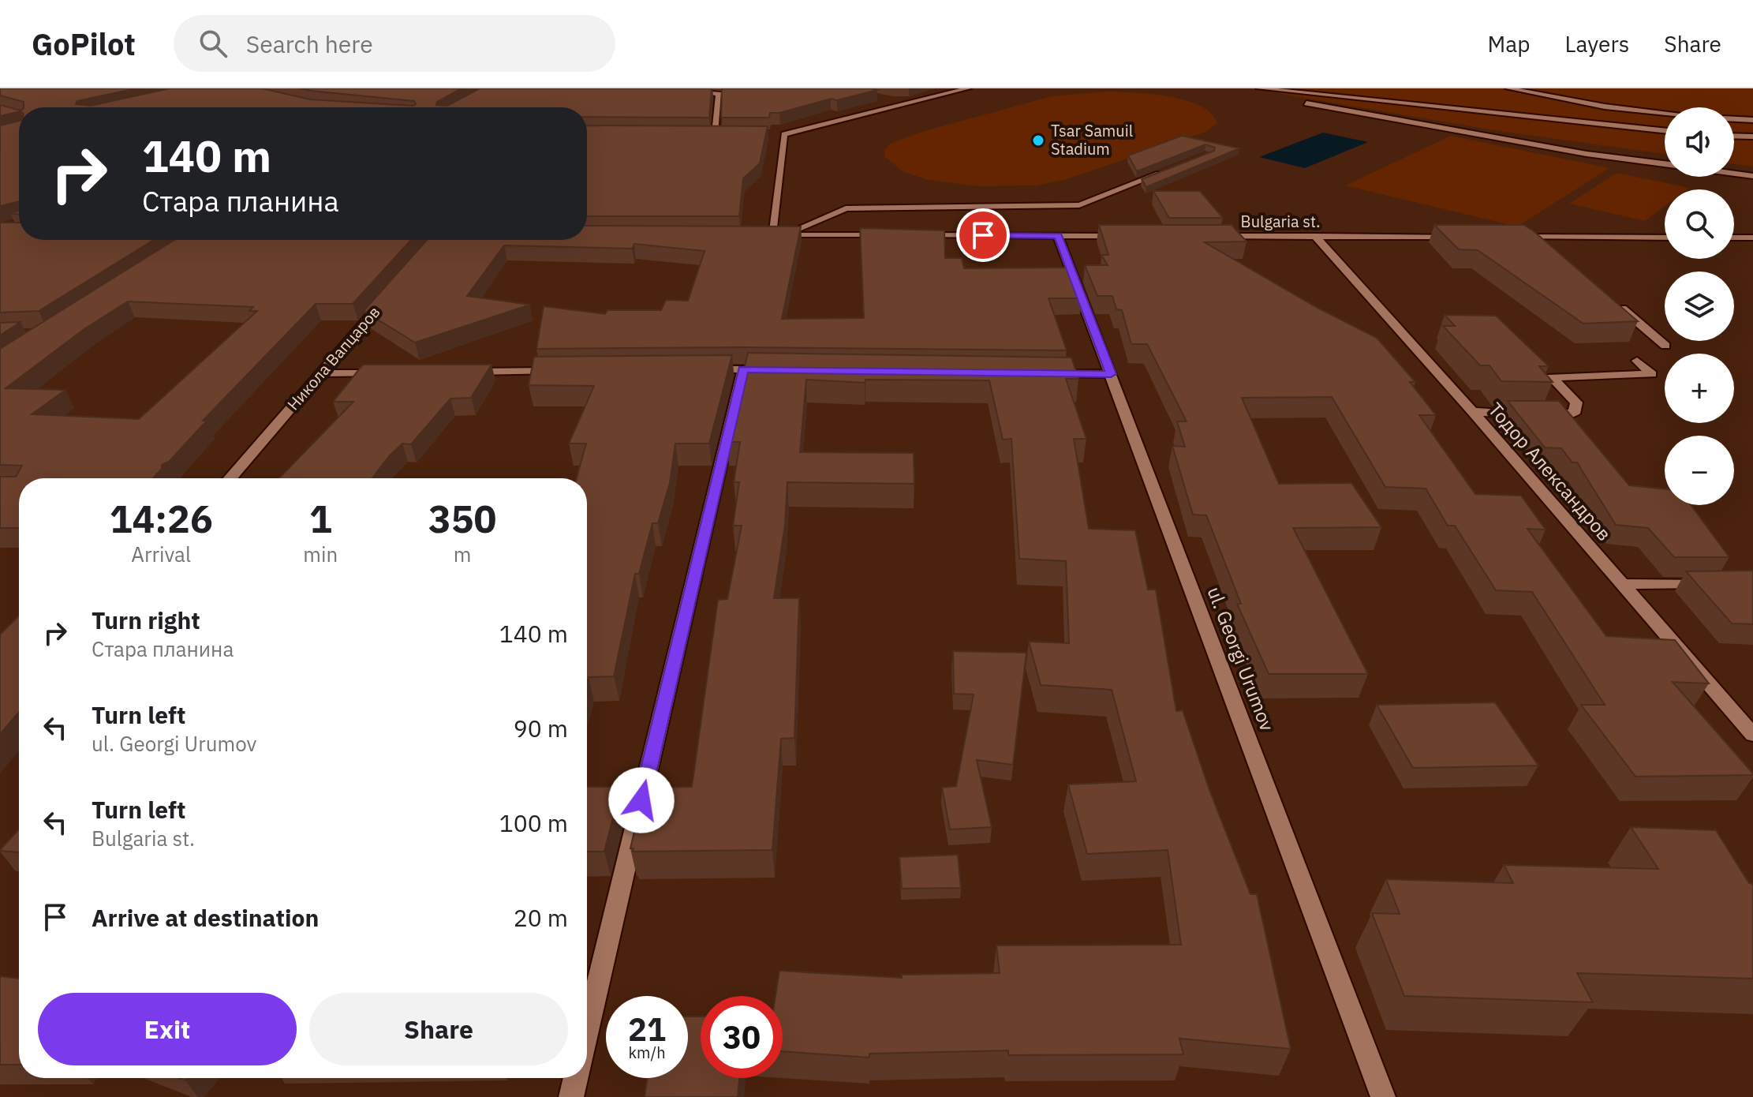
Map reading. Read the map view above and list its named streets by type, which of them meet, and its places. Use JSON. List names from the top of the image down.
{
  "streets": {
    "street": [
      "Bulgaria st.",
      "Никола Вапцаров",
      "Тодор Александров",
      "ul. Georgi Urumov"
    ]
  },
  "crossings": [
    ["Bulgaria st.", "Тодор Александров"]
  ],
  "places": ["Tsar Samuil Stadium"],
  "page": {
    "header": "GoPilot",
    "search": "Search here",
    "nav": ["Map", "Layers", "Share"],
    "map_buttons": ["+", "−"],
    "turn": ["140 m", "Стара планина"],
    "eta": [
      "14:26",
      "Arrival",
      "1",
      "min",
      "350",
      "m"
    ],
    "list": [
      {
        "name": "Turn right",
        "note": "Стара планина",
        "value": "140 m"
      },
      {
        "name": "Turn left",
        "note": "ul. Georgi Urumov",
        "value": "90 m"
      },
      {
        "name": "Turn left",
        "note": "Bulgaria st.",
        "value": "100 m"
      },
      {
        "name": "Arrive at destination",
        "value": "20 m"
      }
    ],
    "buttons": ["Exit", "Share"],
    "speed": "21 km/h",
    "limit": "30"
  }
}
